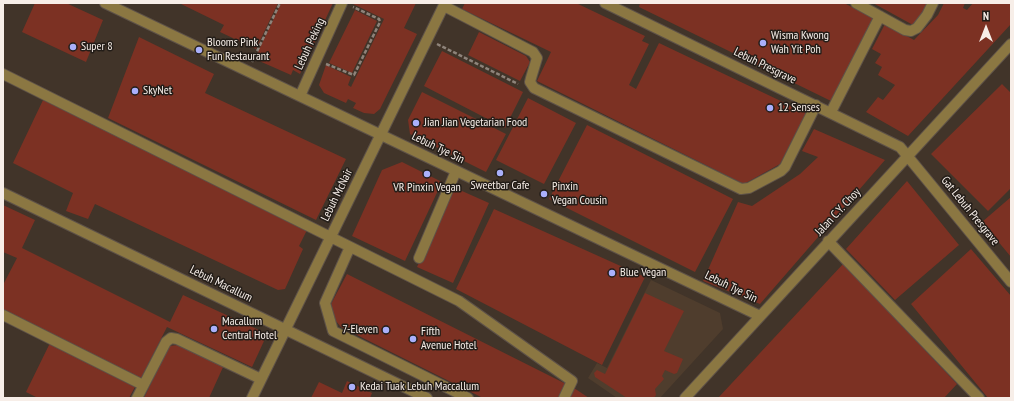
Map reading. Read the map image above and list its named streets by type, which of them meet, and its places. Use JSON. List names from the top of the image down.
{
  "streets": {
    "street": [
      "Lebuh Peking",
      "Lebuh Presgrave",
      "Lebuh Tye Sin",
      "Lebuh McNair",
      "Gat Lebuh Presgrave",
      "Jalan C.Y. Choy",
      "Lebuh Macallum"
    ]
  },
  "crossings": [
    ["Lebuh Peking", "Lebuh Tye Sin"],
    ["Lebuh Presgrave", "Gat Lebuh Presgrave"],
    ["Lebuh Presgrave", "Jalan C.Y. Choy"],
    ["Lebuh Tye Sin", "Lebuh McNair"],
    ["Lebuh Tye Sin", "Jalan C.Y. Choy"],
    ["Lebuh McNair", "Lebuh Macallum"],
    ["Gat Lebuh Presgrave", "Jalan C.Y. Choy"]
  ],
  "places": [
    "Wisma Kwong Wah Yit Poh",
    "Super 8",
    "Blooms Pink Fun Restaurant",
    "SkyNet",
    "12 Senses",
    "Jian Jian Vegetarian Food",
    "Sweetbar Cafe",
    "VR Pinxin Vegan",
    "Pinxin Vegan Cousin",
    "Blue Vegan",
    "Macallum Central Hotel",
    "7-Eleven",
    "Fifth Avenue Hotel",
    "Kedai Tuak Lebuh Maccallum"
  ],
  "north": "top"
}
